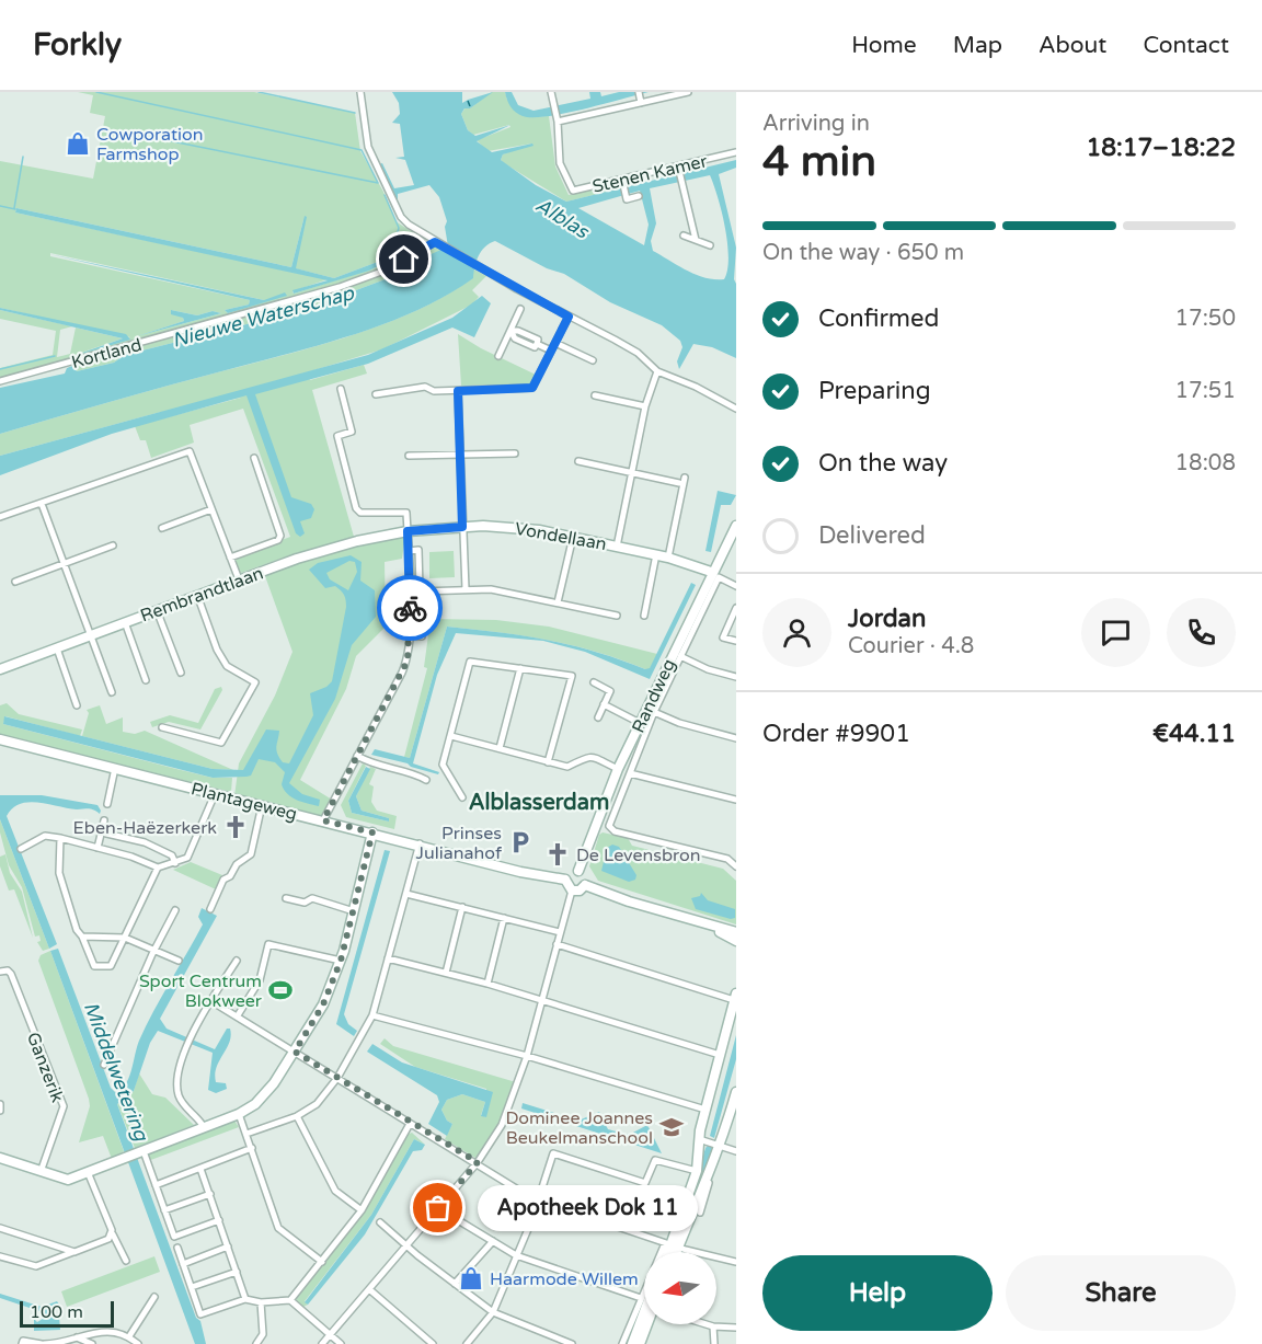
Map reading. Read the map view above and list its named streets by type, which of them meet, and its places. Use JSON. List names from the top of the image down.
{
  "streets": {
    "street": [
      "Stenen Kamer",
      "Kortland",
      "Vondellaan",
      "Rembrandtlaan",
      "Randweg",
      "Plantageweg",
      "Ganzerik"
    ]
  },
  "crossings": [
    ["Vondellaan", "Rembrandtlaan"],
    ["Vondellaan", "Randweg"],
    ["Randweg", "Plantageweg"]
  ],
  "districts": ["Alblasserdam"],
  "water": ["Alblas", "Nieuwe Waterschap", "Middelwetering"],
  "places": {
    "shop": ["Cowporation Farmshop", "Haarmode Willem"],
    "church": ["Eben-Haëzerkerk", "De Levensbron"],
    "parking": ["Prinses Julianahof"],
    "sports": ["Sport Centrum Blokweer"],
    "school or university": ["Dominee Joannes Beukelmanschool"],
    "other": ["Apotheek Dok 11"]
  },
  "scale_bar": "100 m",
  "north": "left",
  "page": {
    "header": "Forkly",
    "nav": [
      "Home",
      "Map",
      "About",
      "Contact"
    ],
    "heading": ["4 min", "Arriving in", "18:17–18:22"],
    "panel": [
      "Jordan",
      "Courier · 4.8",
      "Order #9901",
      "€44.11"
    ],
    "bar": "On the way · 650 m",
    "list": [
      ["Confirmed", "17:50"],
      ["Preparing", "17:51"],
      ["On the way", "18:08"],
      "Delivered"
    ],
    "bubble": "Apotheek Dok 11",
    "buttons": ["Help", "Share"],
    "scale": "100 m"
  }
}
